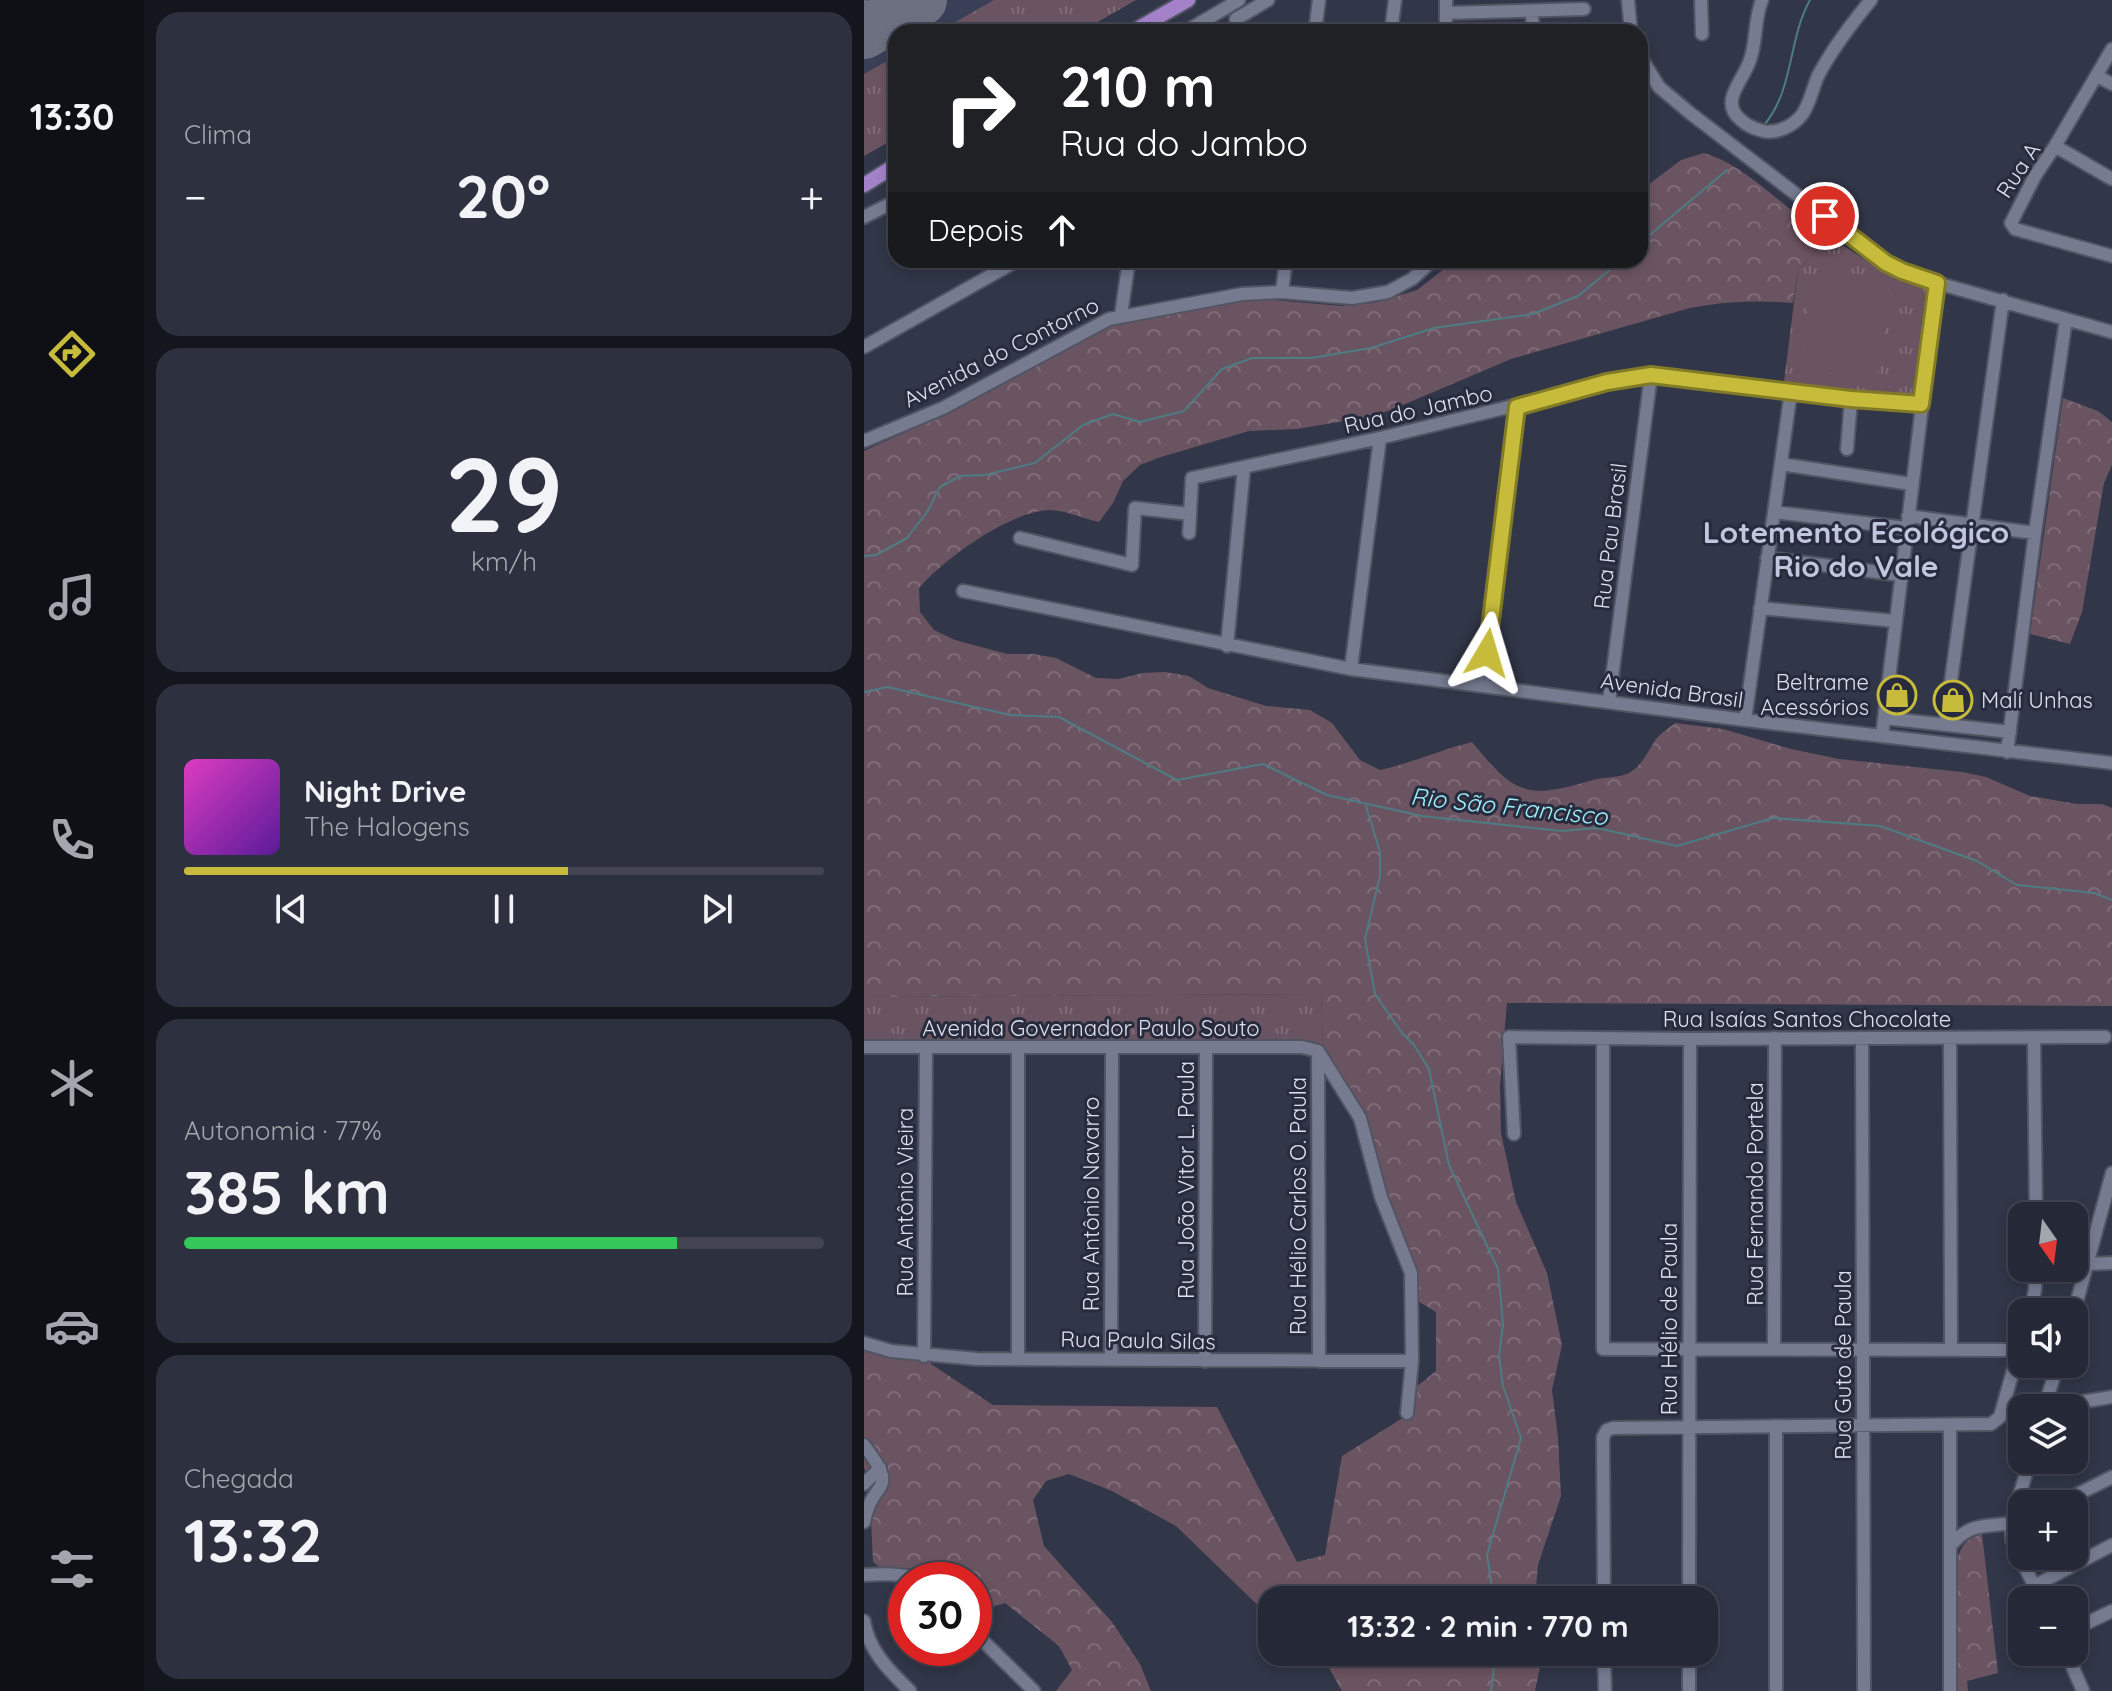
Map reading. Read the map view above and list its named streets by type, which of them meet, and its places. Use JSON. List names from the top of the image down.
{
  "streets": {
    "street": [
      "Rua A",
      "Avenida do Contorno",
      "Rua do Jambo",
      "Rua Pau Brasil",
      "Avenida Brasil",
      "Rua Isaías Santos Chocolate",
      "Avenida Governador Paulo Souto",
      "Rua João Vitor L. Paula",
      "Rua Fernando Portela",
      "Rua Antônio Vieira",
      "Rua Antônio Navarro",
      "Rua Hélio Carlos O. Paula",
      "Rua Hélio de Paula",
      "Rua Paula Silas",
      "Rua Guto de Paula"
    ]
  },
  "crossings": [
    ["Rua do Jambo", "Rua Pau Brasil"],
    ["Rua Pau Brasil", "Avenida Brasil"],
    ["Rua Isaías Santos Chocolate", "Rua Fernando Portela"],
    ["Rua Isaías Santos Chocolate", "Rua Hélio de Paula"],
    ["Rua Isaías Santos Chocolate", "Rua Guto de Paula"],
    ["Avenida Governador Paulo Souto", "Rua João Vitor L. Paula"],
    ["Avenida Governador Paulo Souto", "Rua Antônio Vieira"],
    ["Avenida Governador Paulo Souto", "Rua Antônio Navarro"],
    ["Avenida Governador Paulo Souto", "Rua Hélio Carlos O. Paula"],
    ["Rua João Vitor L. Paula", "Rua Paula Silas"],
    ["Rua Antônio Vieira", "Rua Paula Silas"],
    ["Rua Antônio Navarro", "Rua Paula Silas"],
    ["Rua Hélio Carlos O. Paula", "Rua Paula Silas"]
  ],
  "districts": ["Lotemento Ecológico Rio do Vale"],
  "water": ["Rio São Francisco"],
  "places": {
    "shop": ["Beltrame Acessórios", "Malí Unhas"]
  },
  "north": "bottom",
  "page": {
    "tabs": "13:30",
    "tile": [
      "Clima",
      ["29", "km/h"],
      ["Autonomia · 77%", "385 km"],
      ["Chegada", "13:32"]
    ],
    "turn": ["210 m", "Rua do Jambo"],
    "heat": ["−", "20°", "+"],
    "then": "Depois",
    "song": ["Night Drive", "The Halogens"],
    "map_buttons": ["+", "−"],
    "limit": "30",
    "trip": "13:32 · 2 min · 770 m"
  }
}
